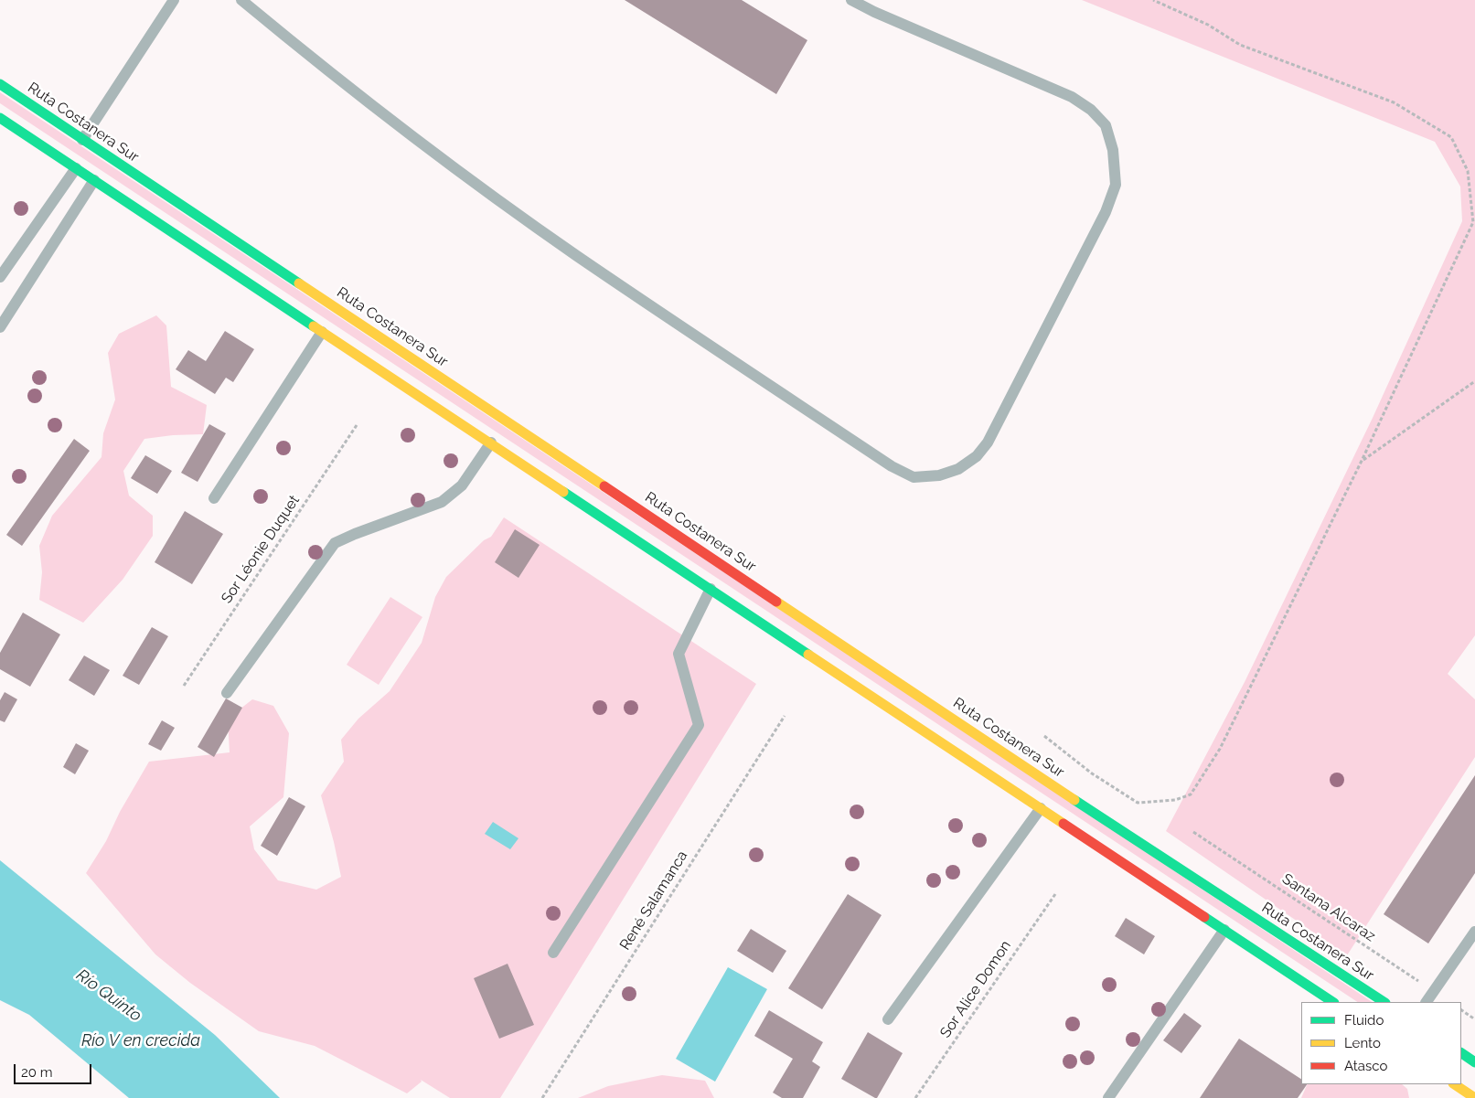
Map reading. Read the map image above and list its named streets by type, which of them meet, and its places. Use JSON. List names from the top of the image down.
{
  "streets": {
    "main road": ["Ruta Costanera Sur"],
    "path": [
      "Sor Léonie Duquet",
      "René Salamanca",
      "Santana Alcaraz",
      "Sor Alice Domon"
    ]
  },
  "water": ["Río Quinto", "Río V en crecida"],
  "legend": ["Fluido", "Lento", "Atasco"],
  "scale_bar": "20 m"
}
